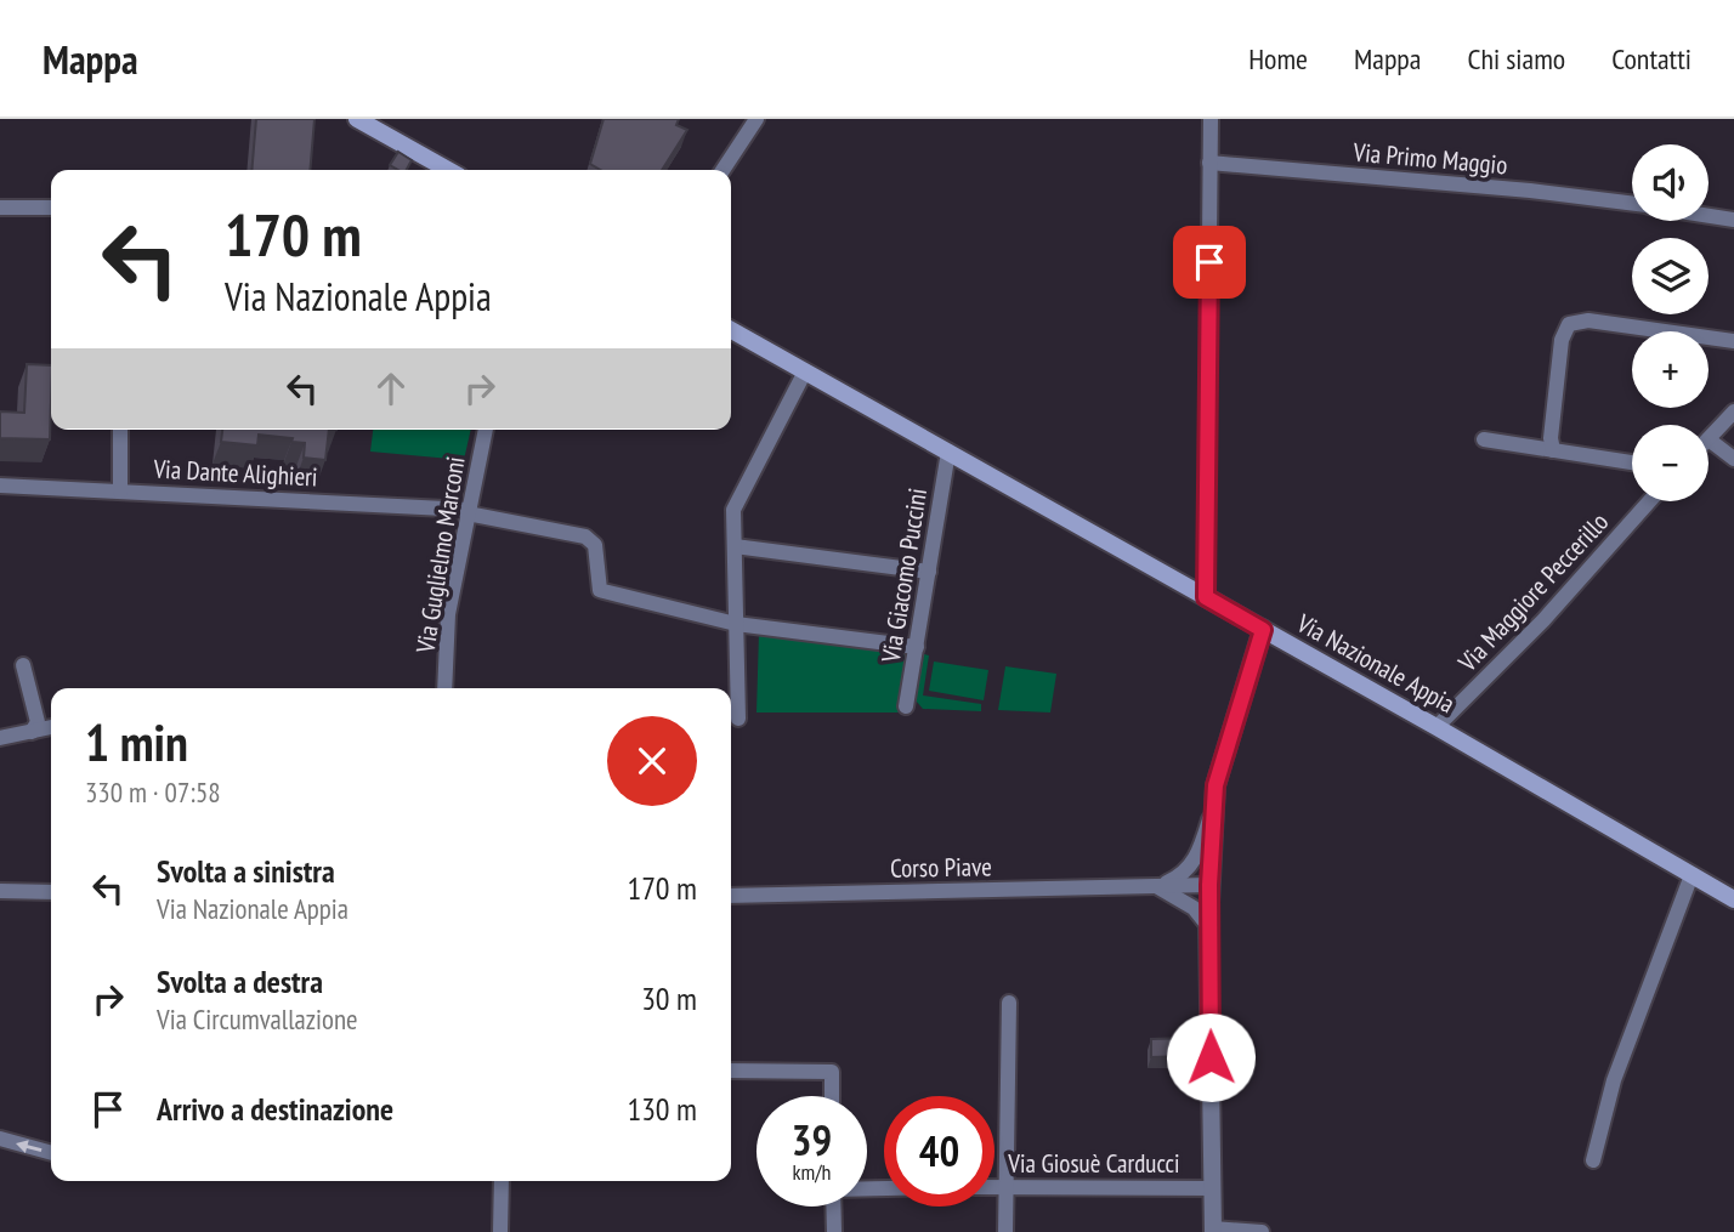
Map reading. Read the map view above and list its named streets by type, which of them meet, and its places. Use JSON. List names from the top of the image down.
{
  "streets": {
    "main road": ["Via Nazionale Appia"],
    "street": [
      "Via Primo Maggio",
      "Via Dante Alighieri",
      "Via Guglielmo Marconi",
      "Via Giacomo Puccini",
      "Via Maggiore Peccerillo",
      "Corso Piave",
      "Via Giosuè Carducci"
    ]
  },
  "crossings": [
    ["Via Dante Alighieri", "Via Guglielmo Marconi"],
    ["Via Giacomo Puccini", "Via Nazionale Appia"],
    ["Via Maggiore Peccerillo", "Via Nazionale Appia"]
  ],
  "page": {
    "header": "Mappa",
    "nav": [
      "Home",
      "Mappa",
      "Chi siamo",
      "Contatti"
    ],
    "map_buttons": ["+", "−"],
    "turn": ["170 m", "Via Nazionale Appia"],
    "heading": ["1 min", "330 m · 07:58"],
    "list": [
      {
        "name": "Svolta a sinistra",
        "note": "Via Nazionale Appia",
        "value": "170 m"
      },
      {
        "name": "Svolta a destra",
        "note": "Via Circumvallazione",
        "value": "30 m"
      },
      {
        "name": "Arrivo a destinazione",
        "value": "130 m"
      }
    ],
    "speed": "39 km/h",
    "limit": "40"
  }
}
